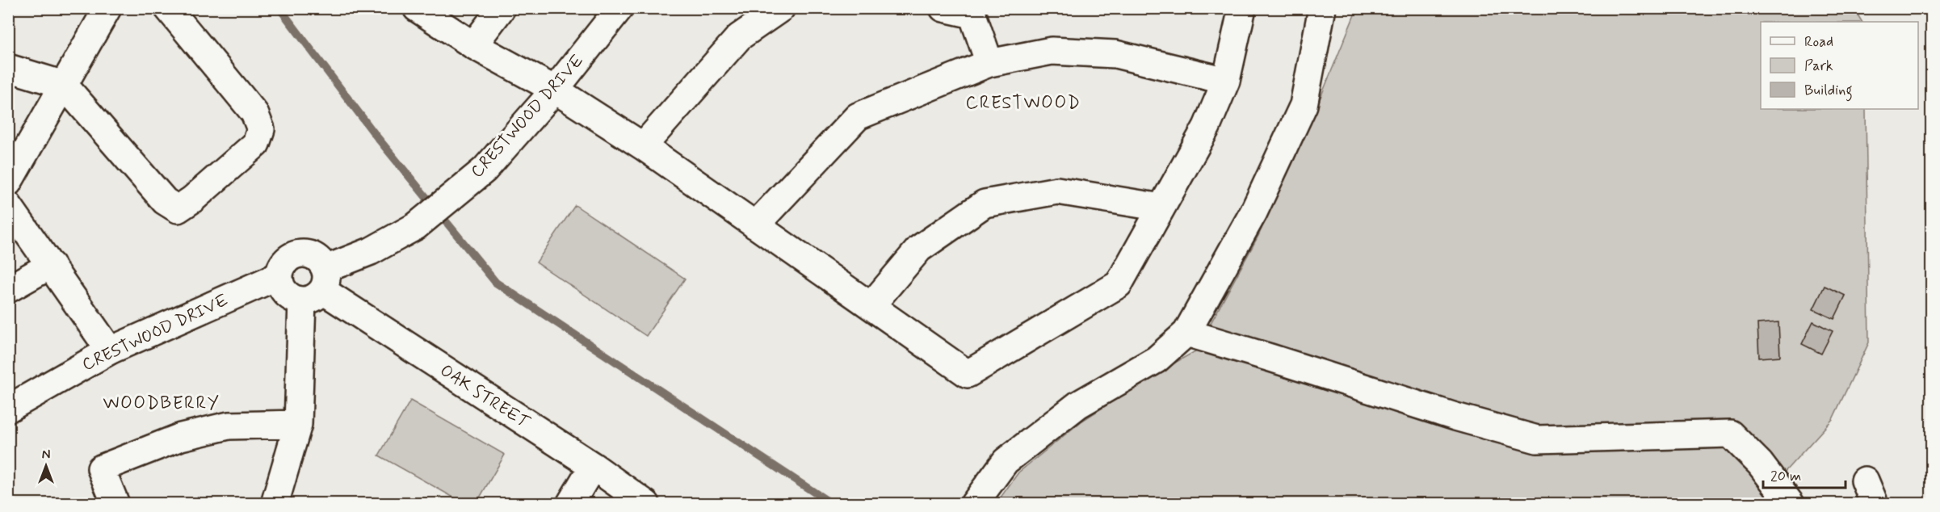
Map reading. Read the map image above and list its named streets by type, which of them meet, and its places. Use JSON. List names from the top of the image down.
{
  "streets": {
    "street": ["CRESTWOOD DRIVE", "OAK STREET"]
  },
  "crossings": [
    ["CRESTWOOD DRIVE", "OAK STREET"]
  ],
  "districts": ["CRESTWOOD", "WOODBERRY"],
  "legend": ["Road", "Park", "Building"],
  "scale_bar": "20 m",
  "north": "top"
}
